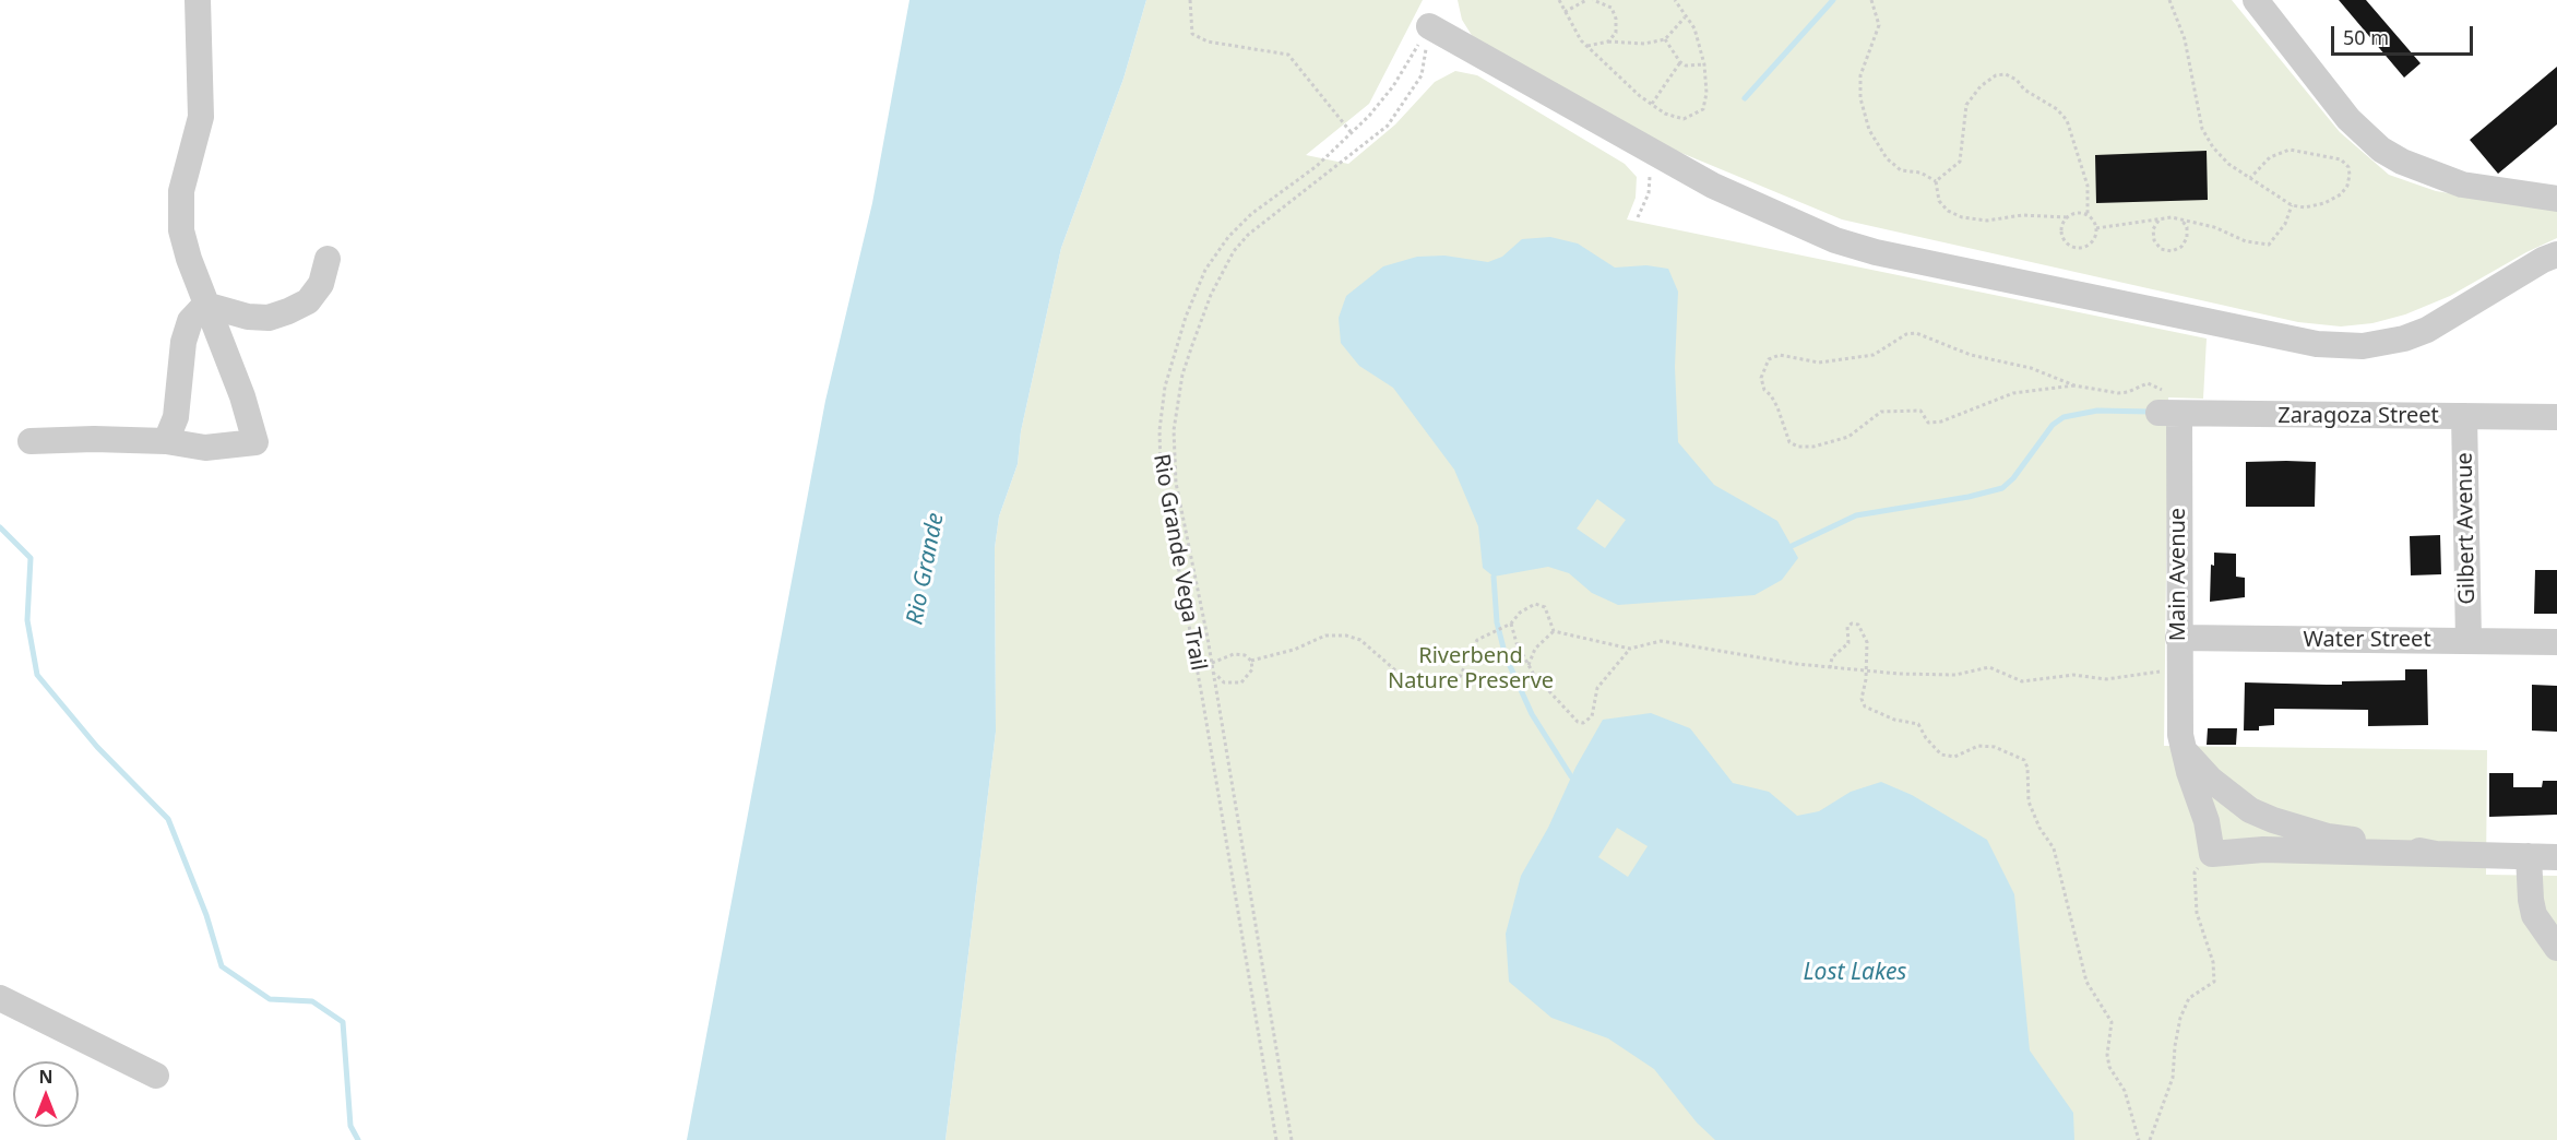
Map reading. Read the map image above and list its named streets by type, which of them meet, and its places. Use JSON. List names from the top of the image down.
{
  "streets": {
    "street": [
      "Zaragoza Street",
      "Gilbert Avenue",
      "Main Avenue",
      "Water Street"
    ],
    "path": ["Rio Grande Vega Trail"]
  },
  "crossings": [
    ["Zaragoza Street", "Gilbert Avenue"],
    ["Zaragoza Street", "Main Avenue"],
    ["Gilbert Avenue", "Water Street"],
    ["Main Avenue", "Water Street"]
  ],
  "water": ["Rio Grande", "Lost Lakes"],
  "parks": ["Riverbend Nature Preserve"],
  "scale_bar": "50 m",
  "north": "top"
}
